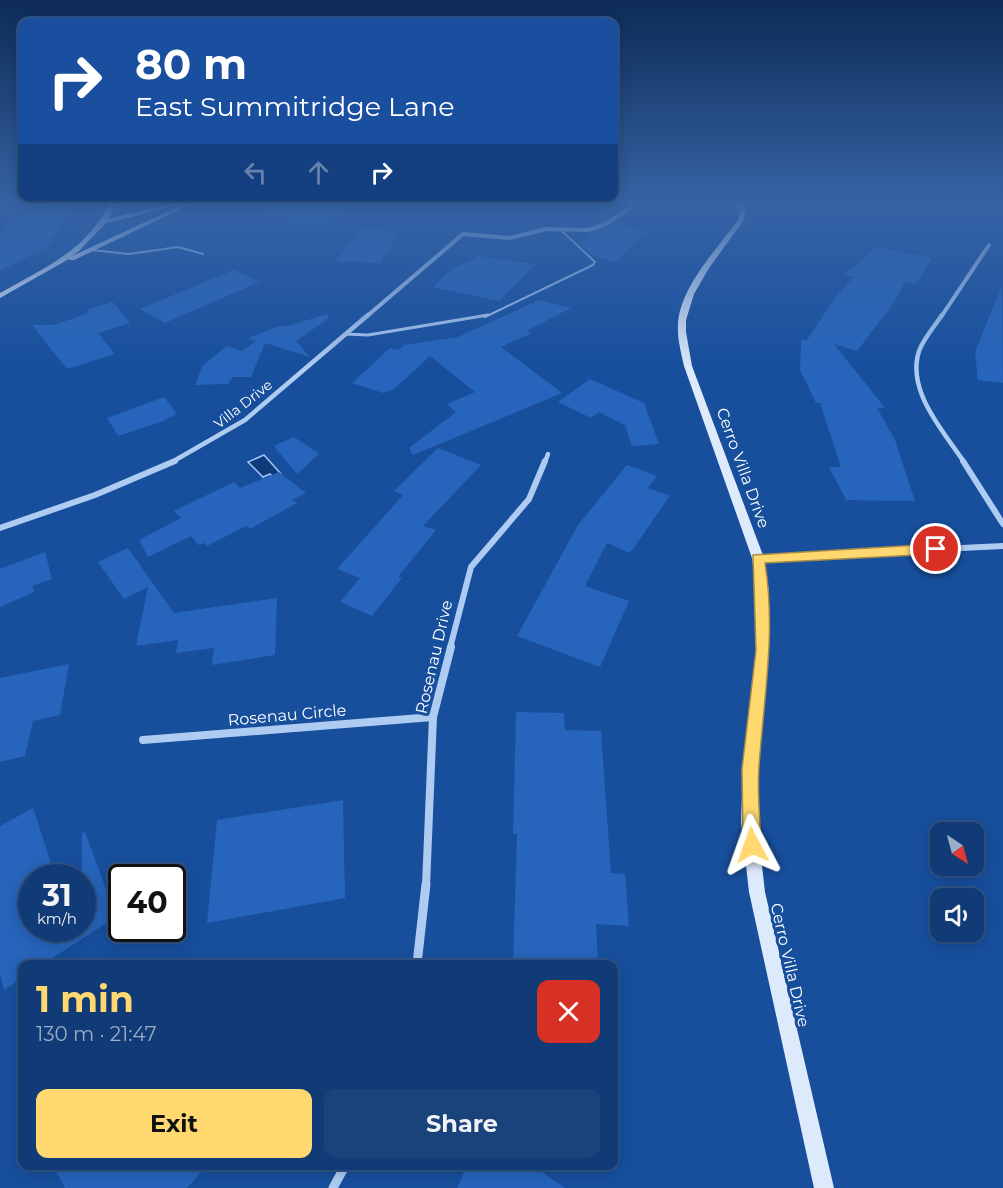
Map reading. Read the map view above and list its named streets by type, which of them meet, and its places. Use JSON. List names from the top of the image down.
{
  "streets": {
    "street": [
      "Villa Drive",
      "Cerro Villa Drive",
      "Rosenau Drive",
      "Rosenau Circle"
    ]
  },
  "crossings": [
    ["Rosenau Drive", "Rosenau Circle"]
  ],
  "north": "bottom right",
  "page": {
    "turn": ["80 m", "East Summitridge Lane"],
    "speed": "31 km/h",
    "limit": "40",
    "heading": ["1 min", "130 m · 21:47"],
    "buttons": ["Exit", "Share"]
  }
}
